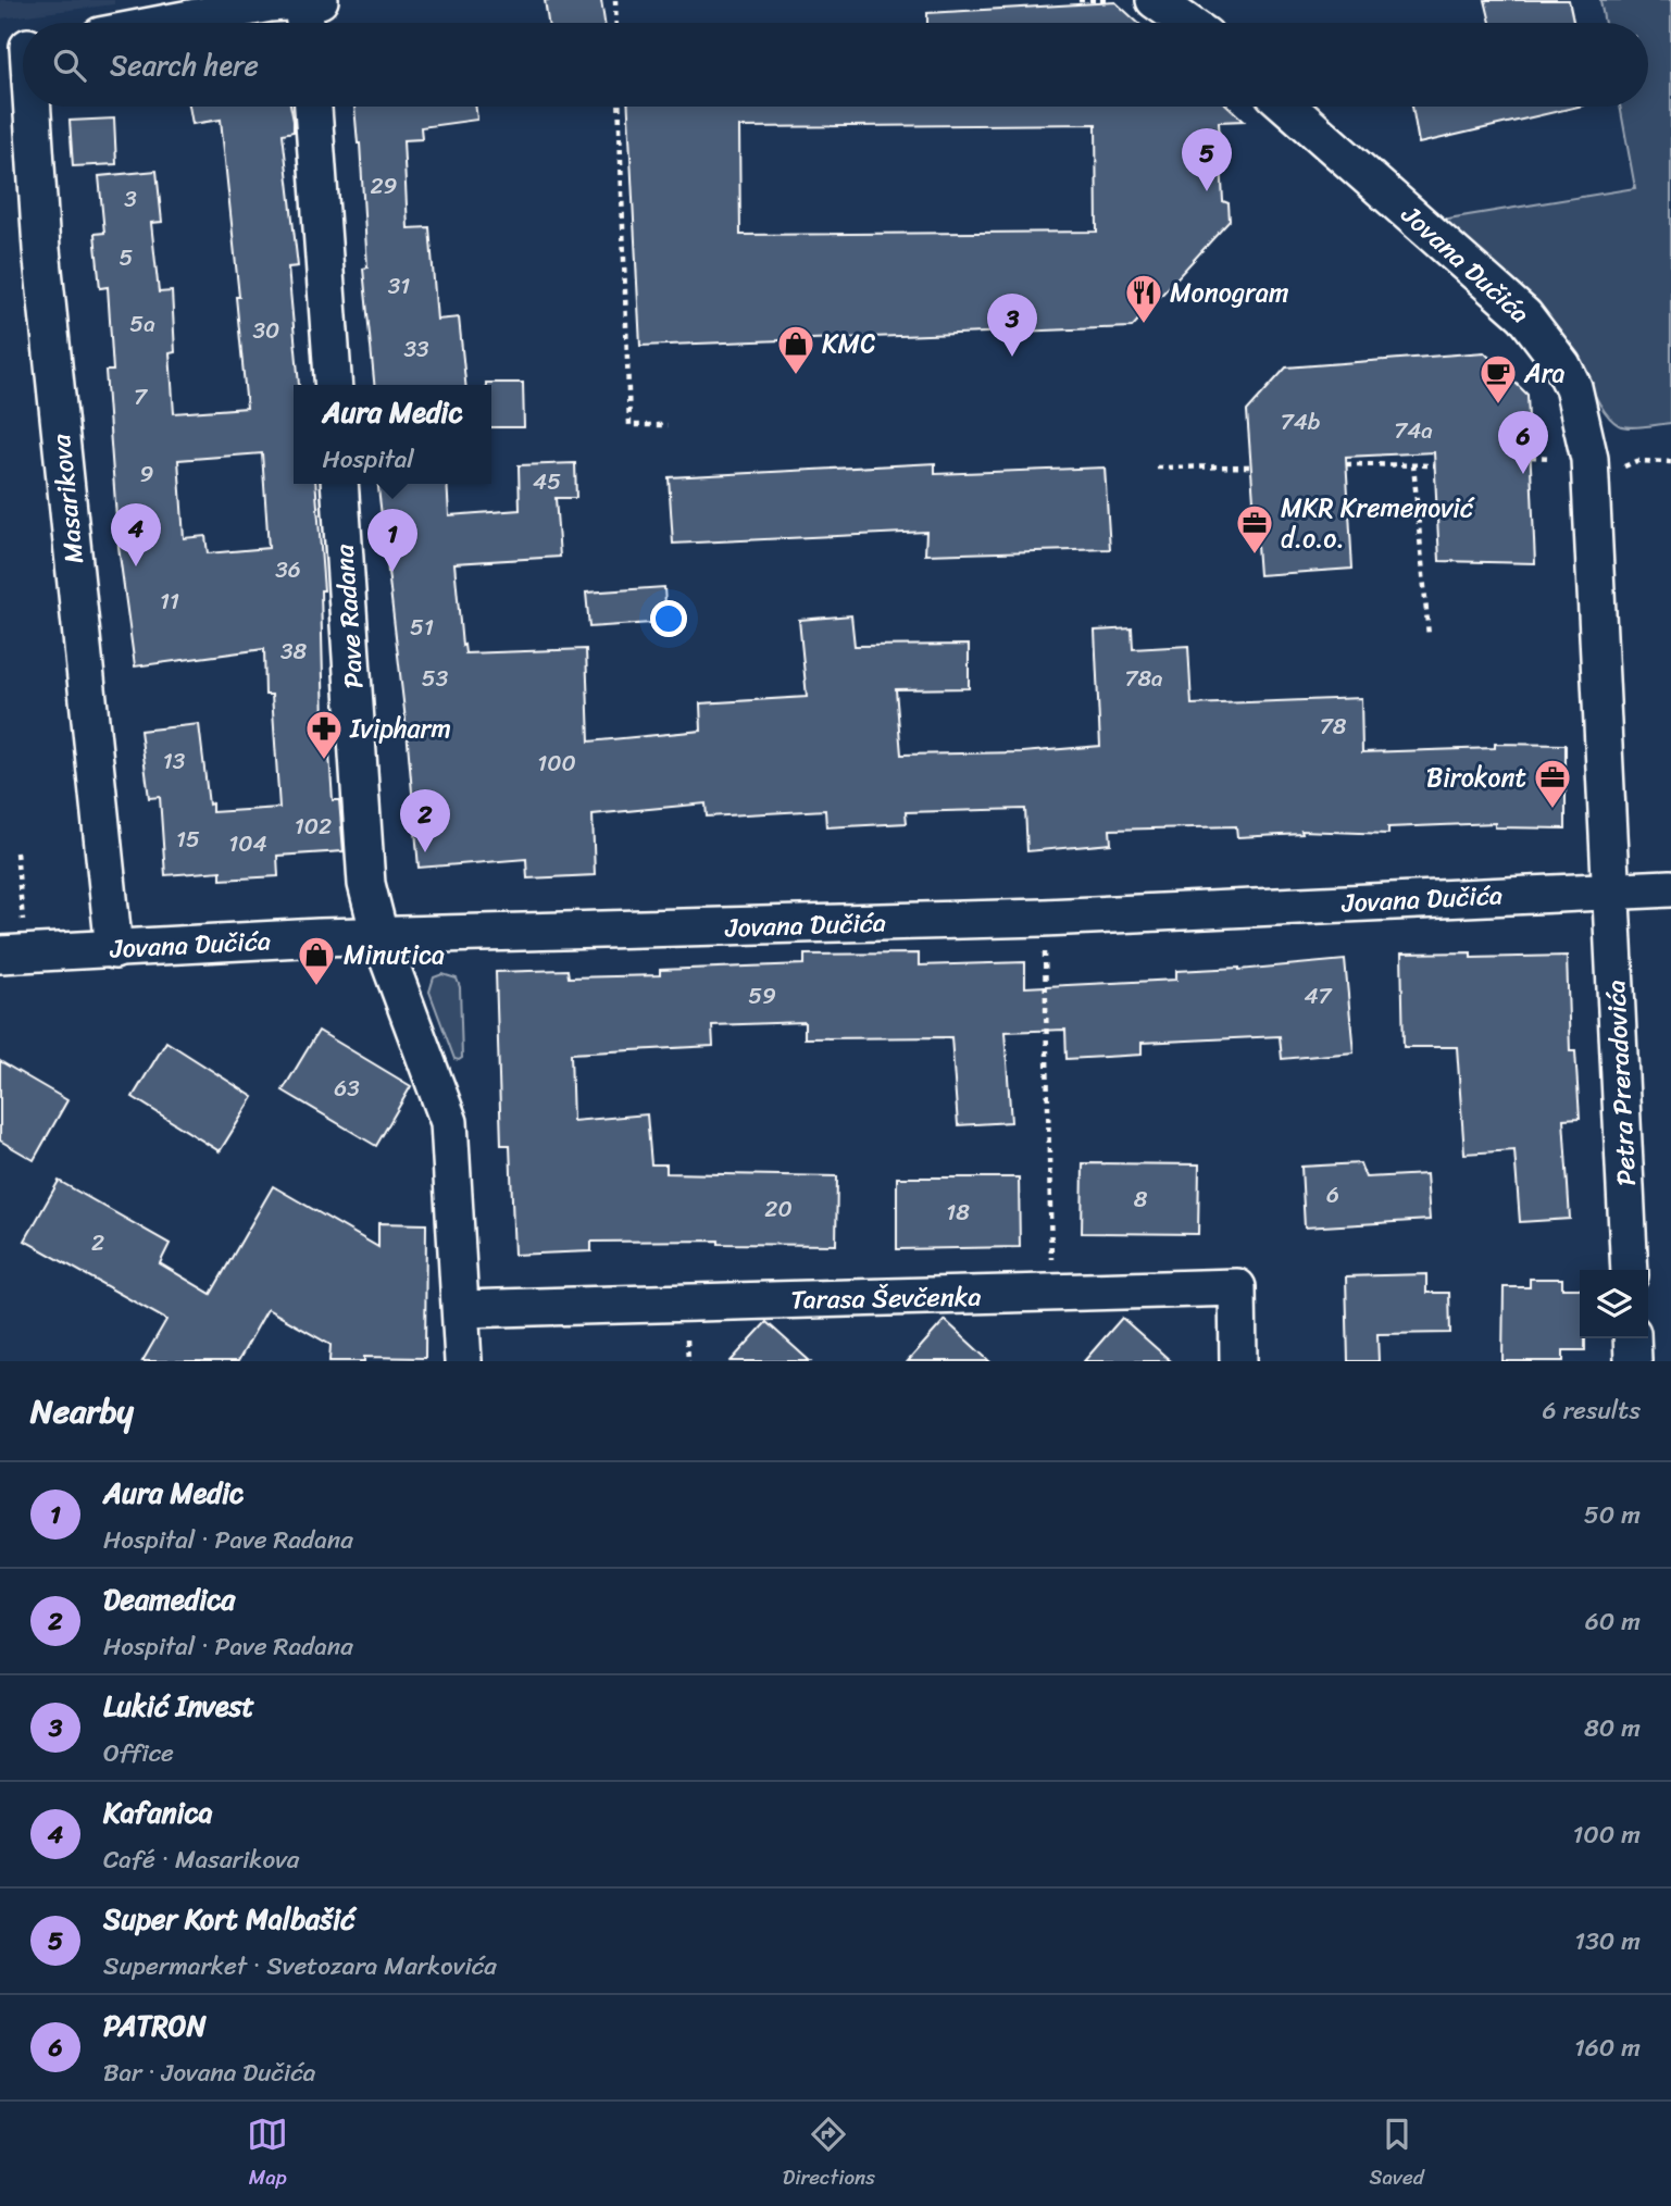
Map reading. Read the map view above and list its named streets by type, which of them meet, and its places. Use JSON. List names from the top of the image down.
{
  "streets": {
    "street": [
      "Jovana Dučića",
      "Masarikova",
      "Pave Radana",
      "Petra Preradovića",
      "Tarasa Ševčenka"
    ]
  },
  "crossings": [
    ["Jovana Dučića", "Masarikova"],
    ["Jovana Dučića", "Pave Radana"],
    ["Jovana Dučića", "Petra Preradovića"],
    ["Pave Radana", "Tarasa Ševčenka"]
  ],
  "places": {
    "restaurant": ["Monogram"],
    "shop": ["KMC", "Minutica"],
    "cafe": ["Ara"],
    "office": ["MKR Kremenović d.o.o.", "Birokont"],
    "pharmacy": ["Ivipharm"]
  },
  "house_numbers": [
    "29",
    "3",
    "5",
    "31",
    "5a",
    "30",
    "33",
    "7",
    "74b",
    "74a",
    "9",
    "45",
    "36",
    "11",
    "51",
    "38",
    "53",
    "78a",
    "78",
    "13",
    "100",
    "102",
    "15",
    "104",
    "59",
    "47",
    "63",
    "6",
    "8",
    "20",
    "18",
    "2"
  ],
  "page": {
    "search": "Search here",
    "pins": [
      "5",
      "3",
      "6",
      "4",
      "1",
      "2"
    ],
    "popup": ["Aura Medic", "Hospital"],
    "heading": ["Nearby", "6 results"],
    "list": [
      {
        "mark": "1",
        "name": "Aura Medic",
        "note": "Hospital · Pave Radana",
        "value": "50 m"
      },
      {
        "mark": "2",
        "name": "Deamedica",
        "note": "Hospital · Pave Radana",
        "value": "60 m"
      },
      {
        "mark": "3",
        "name": "Lukić Invest",
        "note": "Office",
        "value": "80 m"
      },
      {
        "mark": "4",
        "name": "Kafanica",
        "note": "Café · Masarikova",
        "value": "100 m"
      },
      {
        "mark": "5",
        "name": "Super Kort Malbašić",
        "note": "Supermarket · Svetozara Markovića",
        "value": "130 m"
      },
      {
        "mark": "6",
        "name": "PATRON",
        "note": "Bar · Jovana Dučića",
        "value": "160 m"
      }
    ],
    "nav": ["Map", "Directions", "Saved"]
  }
}
